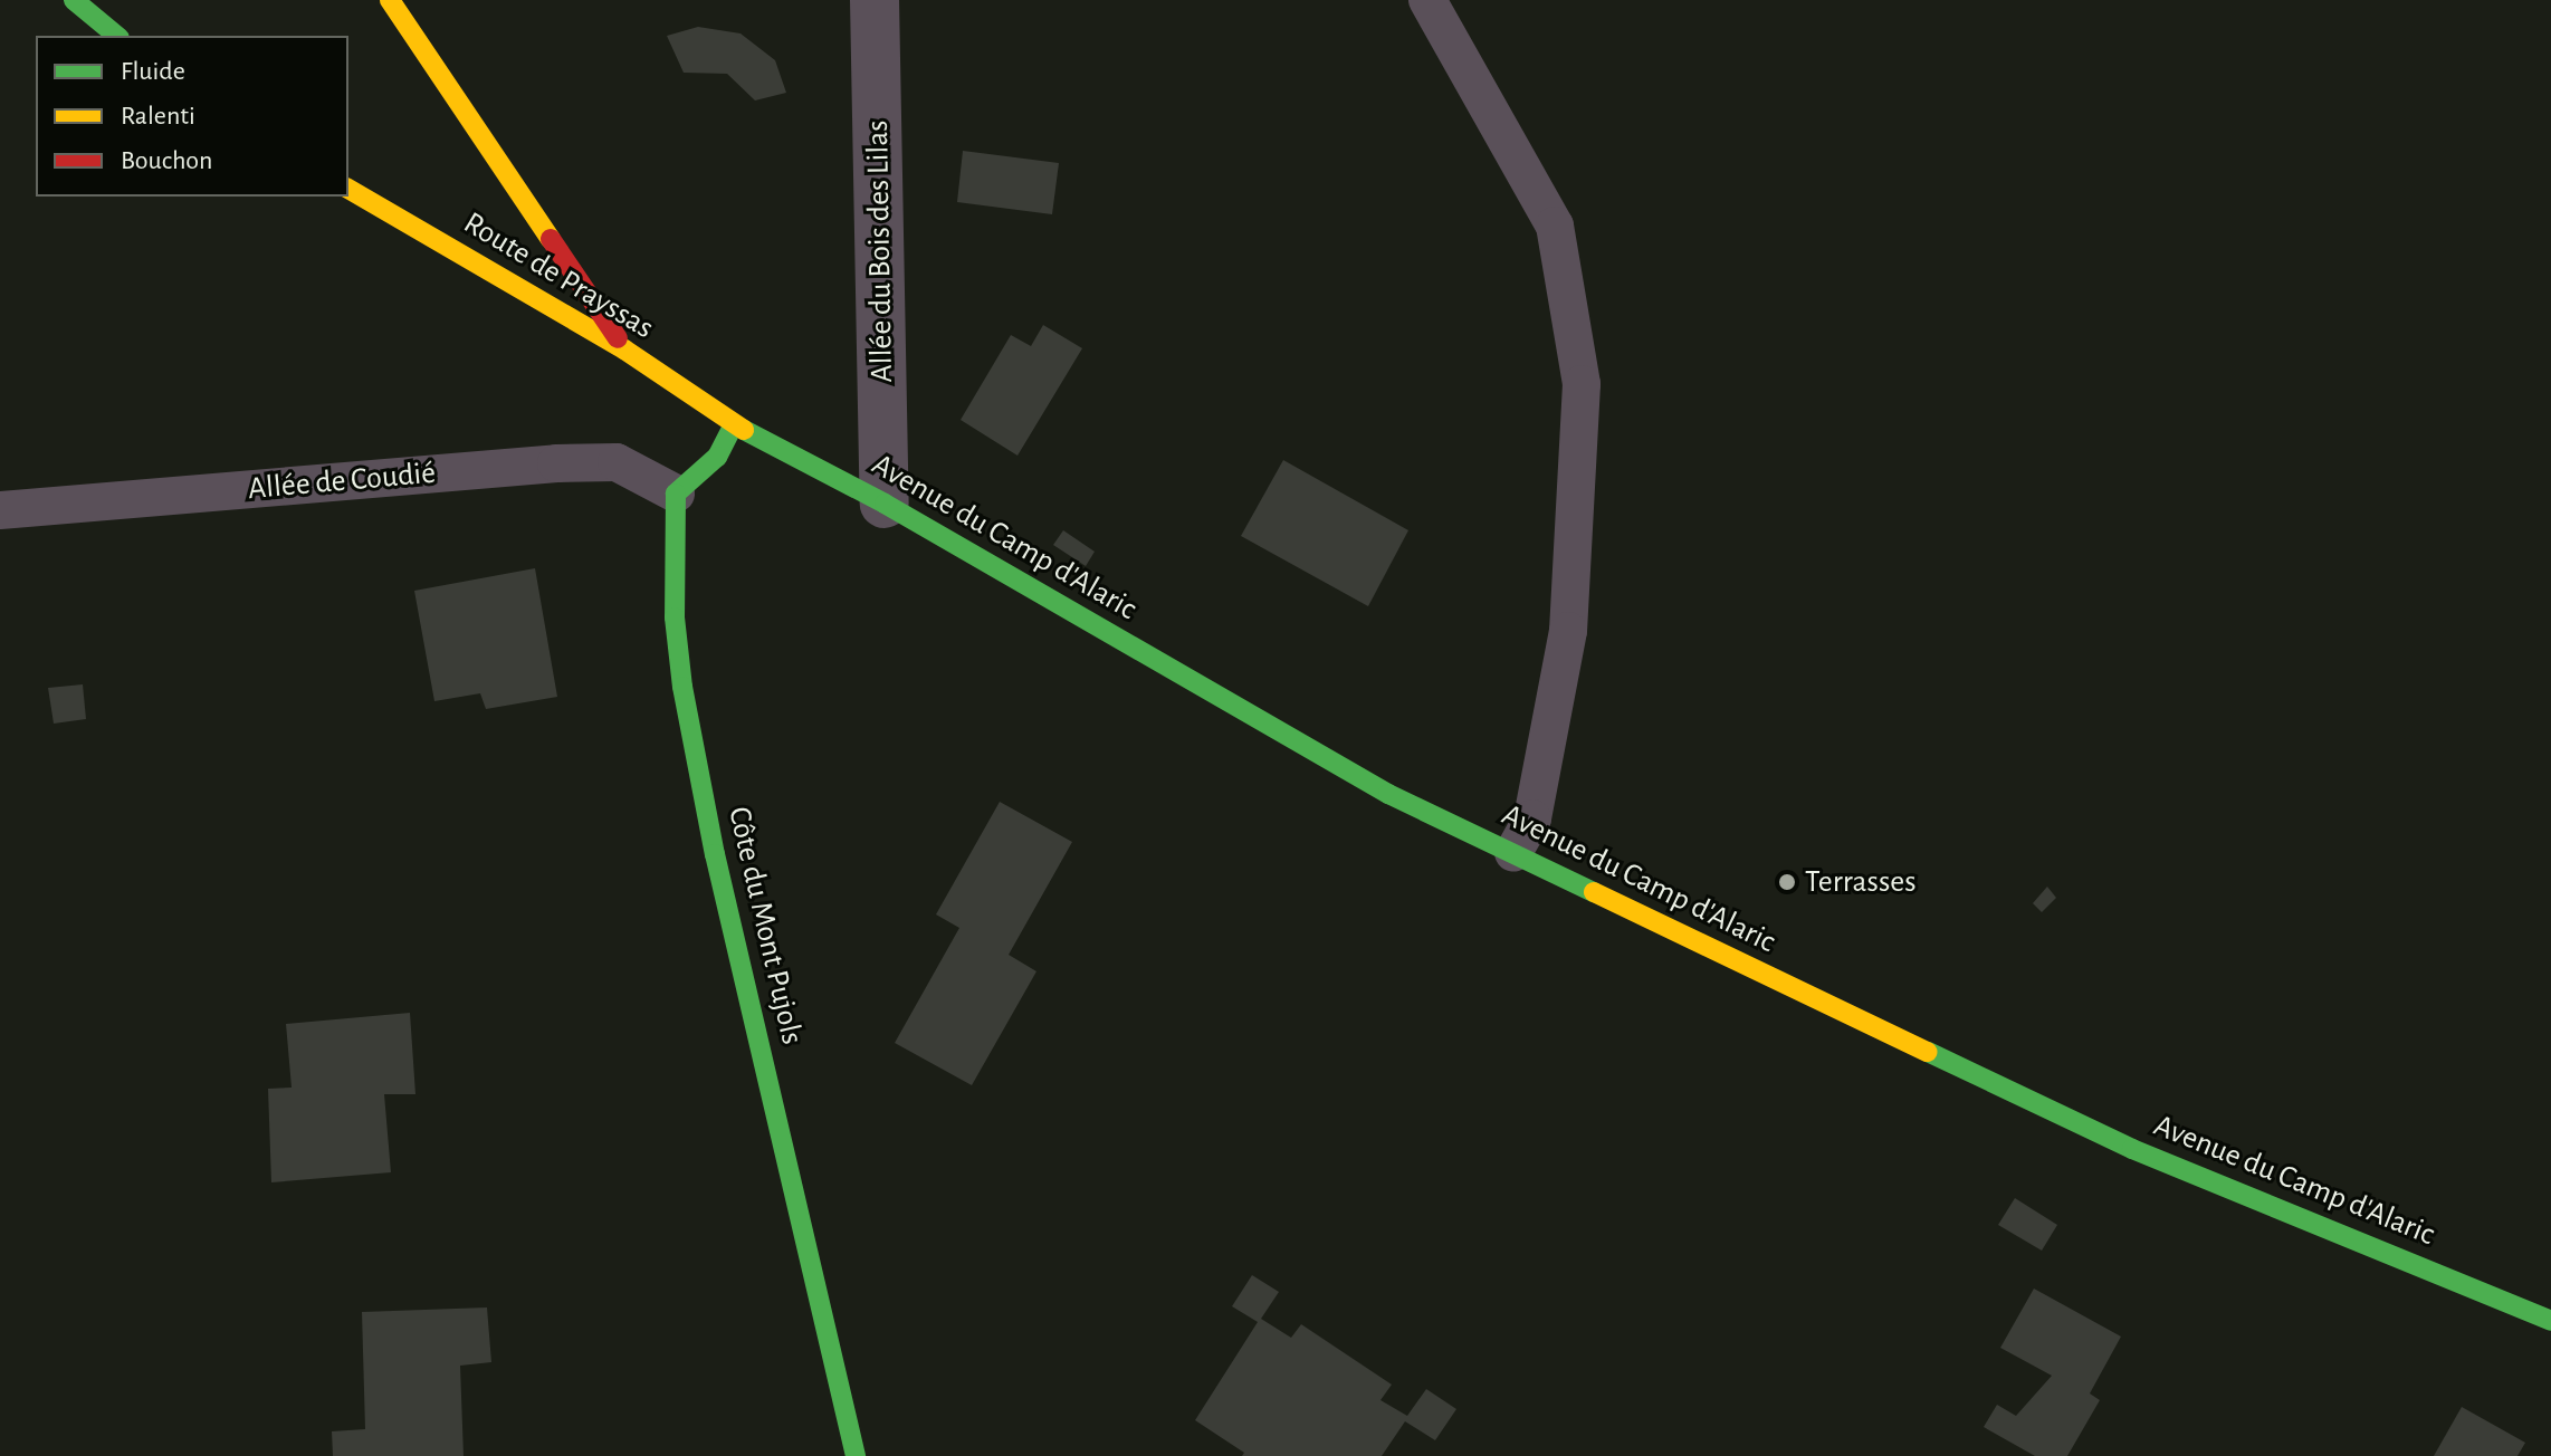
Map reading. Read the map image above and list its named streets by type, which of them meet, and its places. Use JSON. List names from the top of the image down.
{
  "streets": {
    "main road": ["Route de Prayssas", "Avenue du Camp d'Alaric", "Côte du Mont Pujols"],
    "street": ["Allée du Bois des Lilas"],
    "lane": ["Allée de Coudié"]
  },
  "crossings": [
    ["Allée du Bois des Lilas", "Avenue du Camp d'Alaric"],
    ["Route de Prayssas", "Avenue du Camp d'Alaric"],
    ["Allée de Coudié", "Côte du Mont Pujols"]
  ],
  "places": ["Terrasses"],
  "legend": ["Fluide", "Ralenti", "Bouchon"]
}
